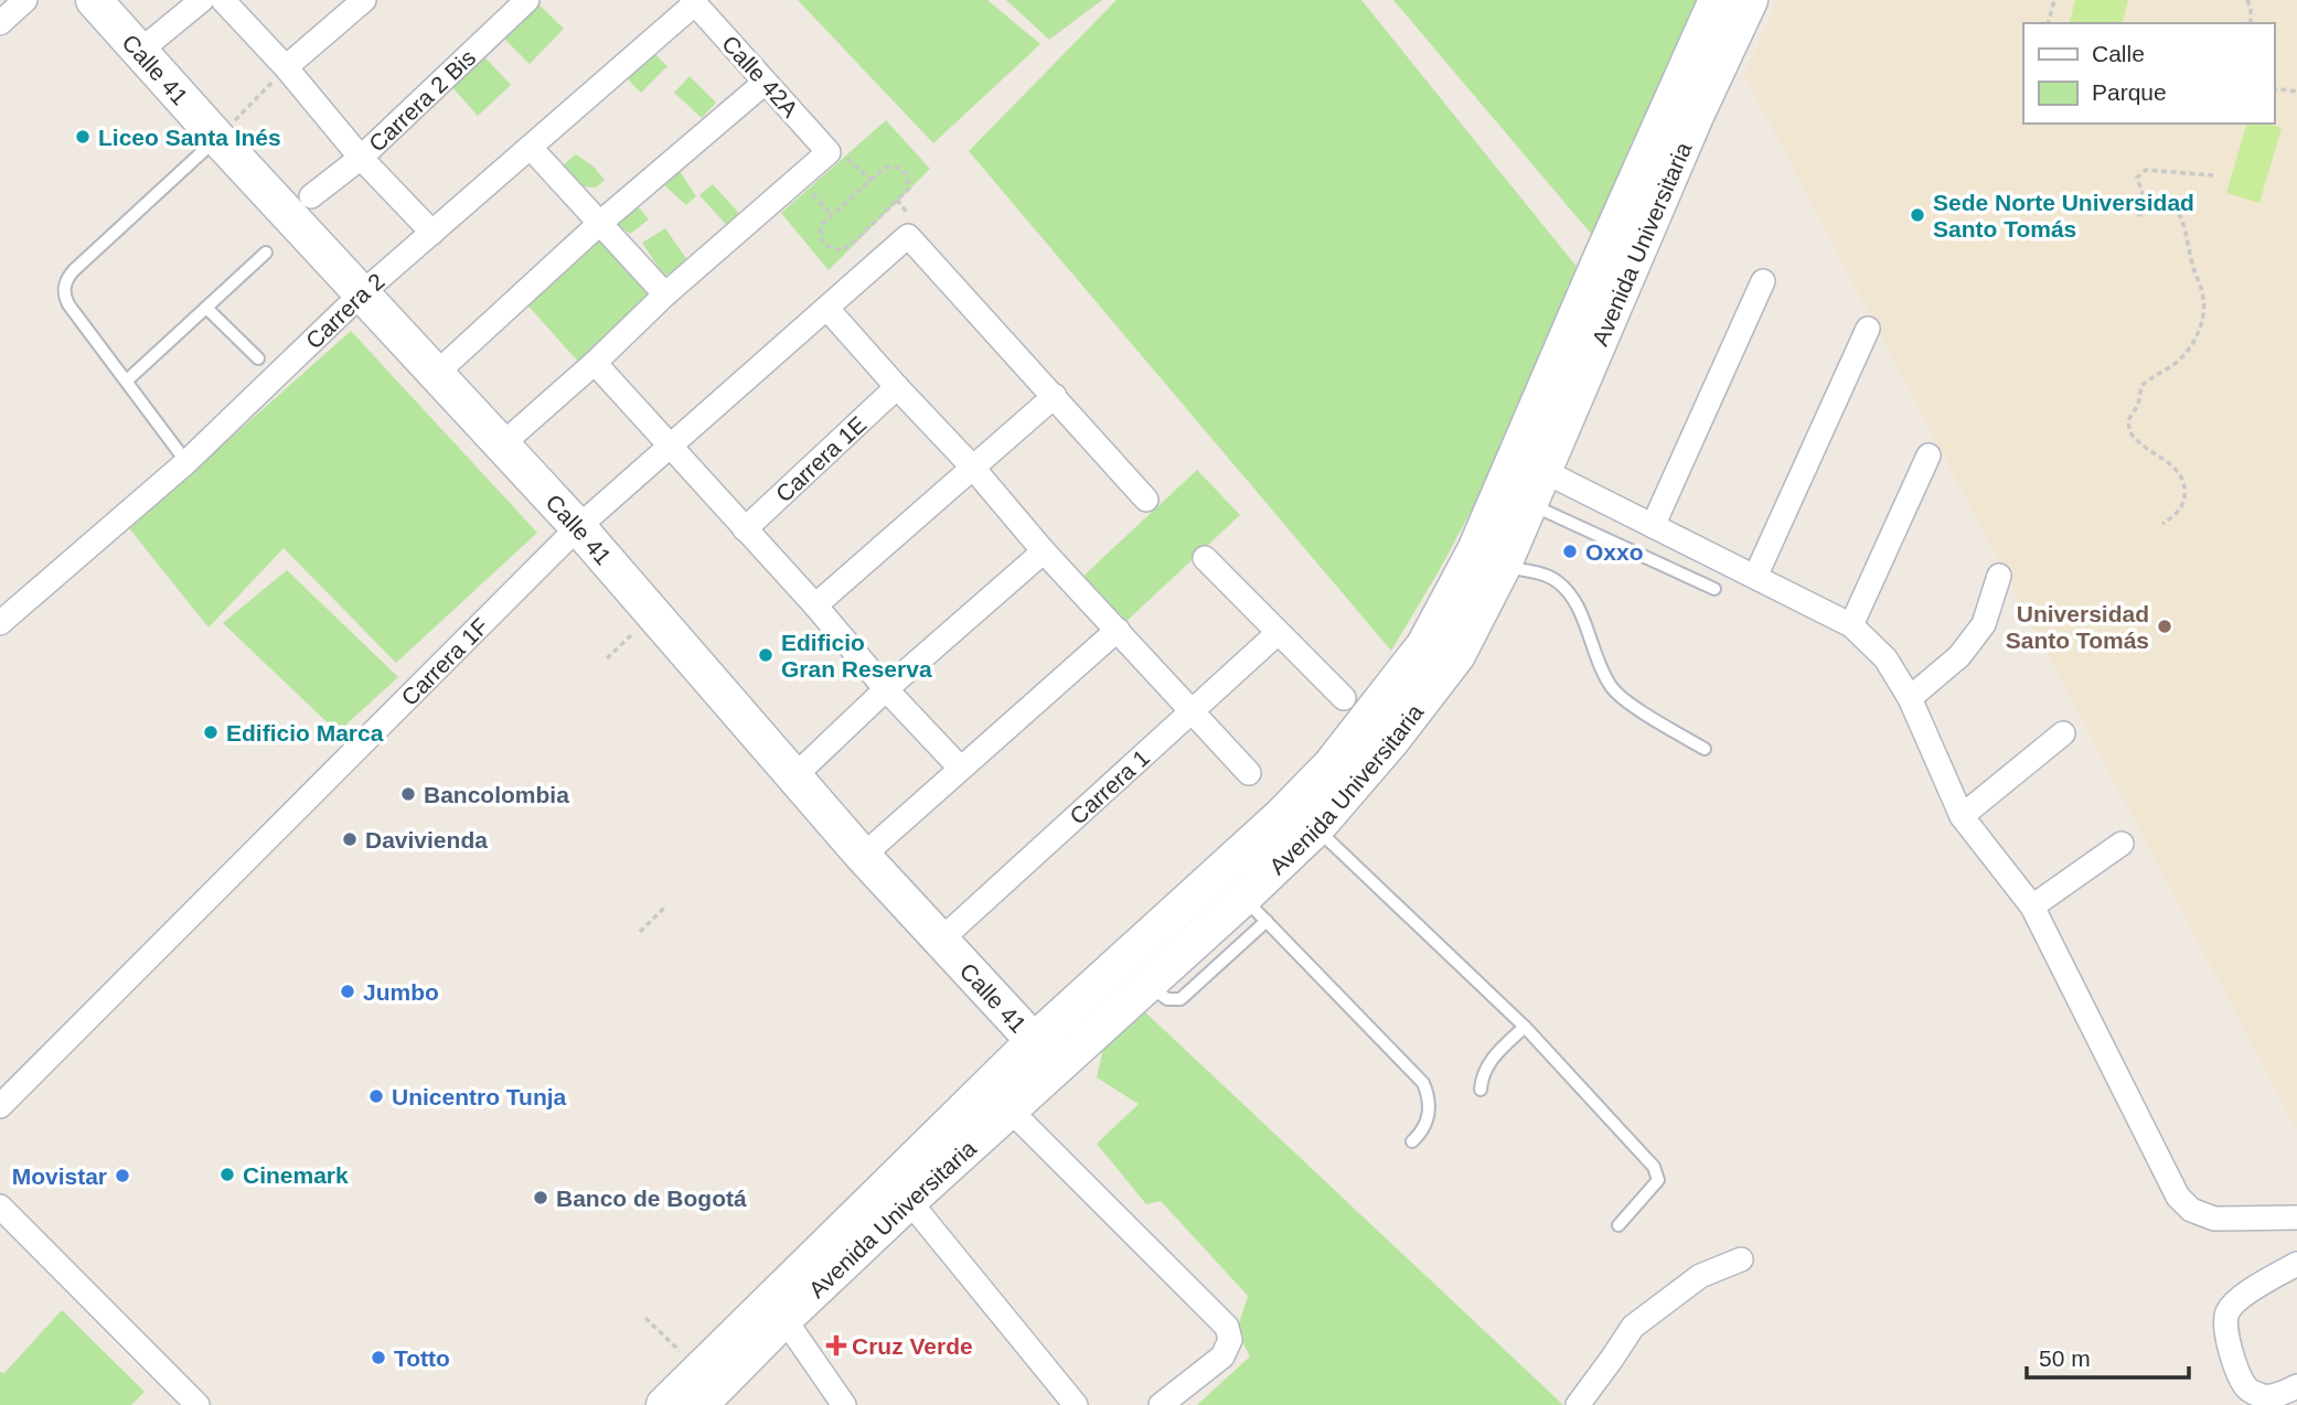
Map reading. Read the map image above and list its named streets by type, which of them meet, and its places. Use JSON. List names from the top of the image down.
{
  "streets": {
    "main road": ["Calle 41", "Avenida Universitaria"],
    "street": [
      "Calle 42A",
      "Carrera 2 Bis",
      "Carrera 2",
      "Carrera 1E",
      "Carrera 1F",
      "Carrera 1"
    ]
  },
  "crossings": [
    ["Calle 41", "Avenida Universitaria"],
    ["Calle 41", "Carrera 2"],
    ["Calle 41", "Carrera 1F"],
    ["Calle 41", "Carrera 1"],
    ["Calle 42A", "Carrera 2"]
  ],
  "places": {
    "other": [
      "Liceo Santa Inés",
      "Sede Norte Universidad Santo Tomás",
      "Oxxo",
      "Universidad Santo Tomás",
      "Edificio Gran Reserva",
      "Edificio Marca",
      "Bancolombia",
      "Davivienda",
      "Jumbo",
      "Unicentro Tunja",
      "Cinemark",
      "Movistar",
      "Banco de Bogotá",
      "Totto"
    ],
    "health": ["Cruz Verde"]
  },
  "legend": ["Calle", "Parque"],
  "scale_bar": "50 m"
}
